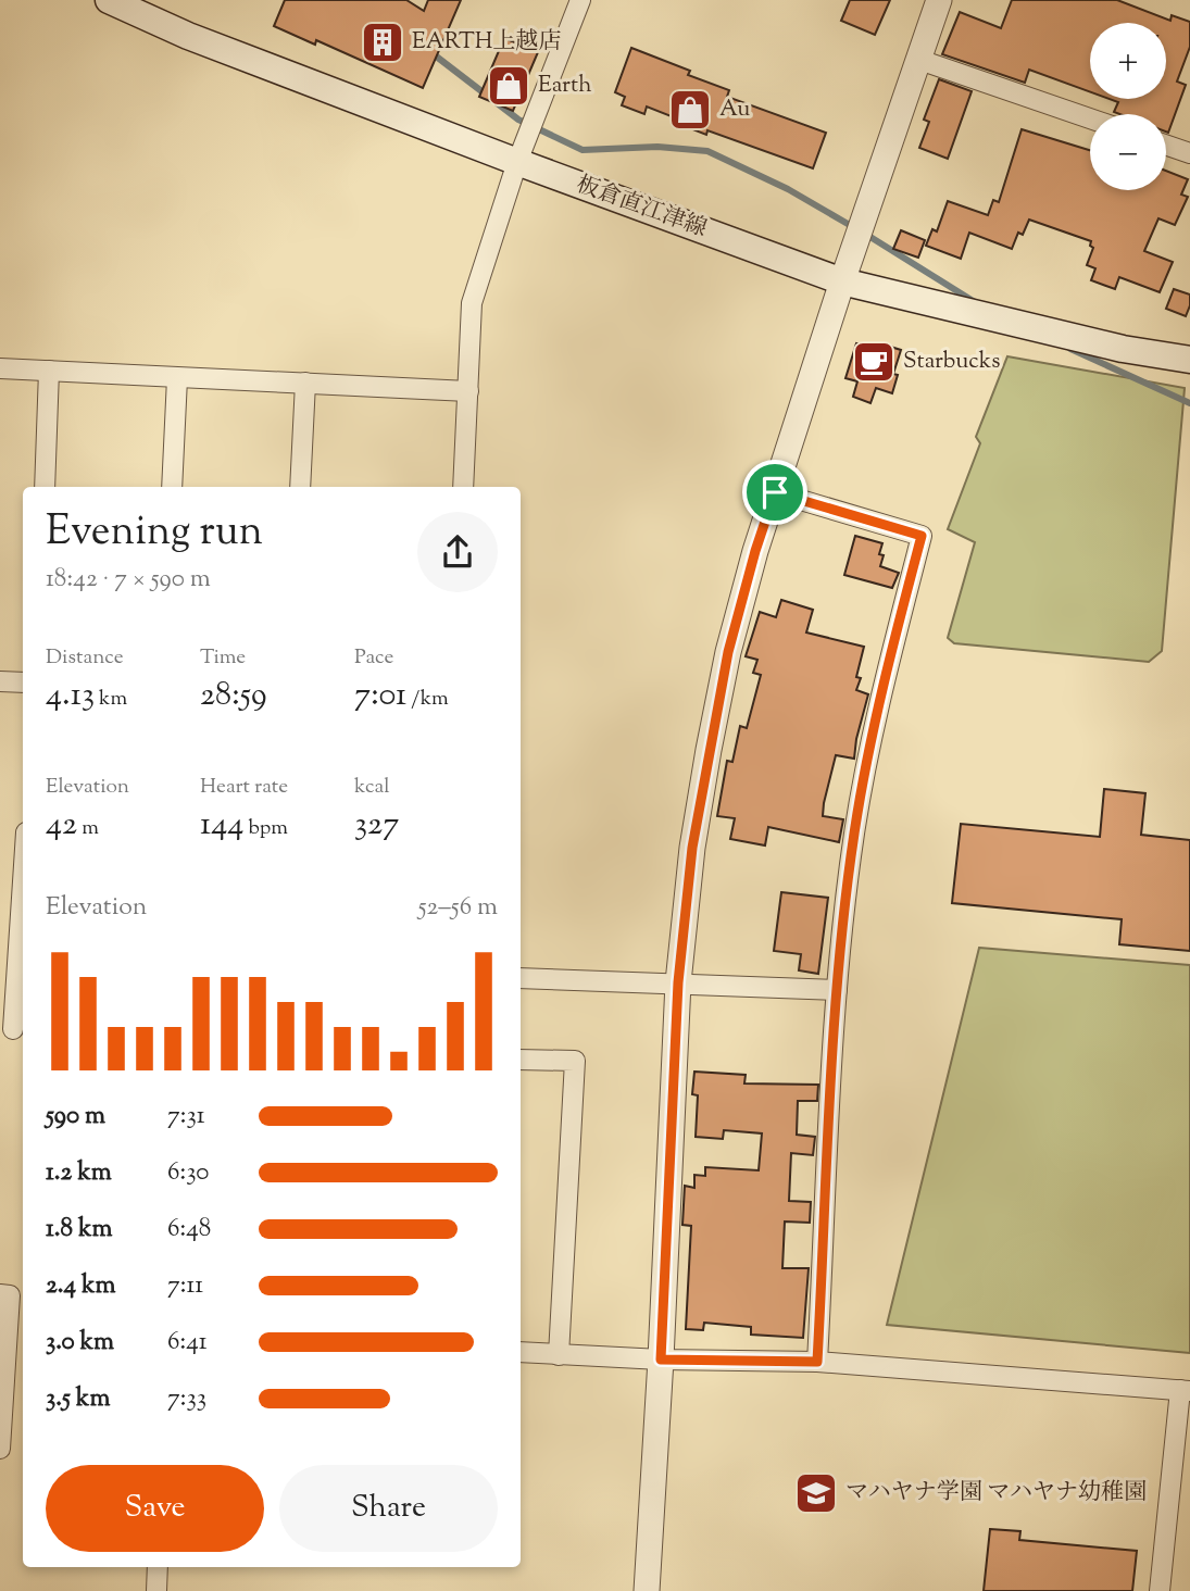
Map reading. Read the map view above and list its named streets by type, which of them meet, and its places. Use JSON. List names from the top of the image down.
{
  "streets": {
    "main road": ["板倉直江津線"]
  },
  "places": {
    "building": ["EARTH上越店"],
    "shop": ["Earth", "Au"],
    "cafe": ["Starbucks"],
    "school or university": ["マハヤナ学園 マハヤナ幼稚園"]
  },
  "page": {
    "map_buttons": ["+", "−"],
    "heading": ["Evening run", "18:42 · 7 × 590 m"],
    "stats": [
      ["Distance", "4.13 km"],
      ["Time", "28:59"],
      ["Pace", "7:01 /km"],
      ["Elevation", "42 m"],
      ["Heart rate", "144 bpm"],
      ["kcal", "327"]
    ],
    "chart": ["Elevation", "52–56 m"],
    "list": [
      {
        "name": "590 m",
        "note": "7:31"
      },
      {
        "name": "1.2 km",
        "note": "6:30"
      },
      {
        "name": "1.8 km",
        "note": "6:48"
      },
      {
        "name": "2.4 km",
        "note": "7:11"
      },
      {
        "name": "3.0 km",
        "note": "6:41"
      },
      {
        "name": "3.5 km",
        "note": "7:33"
      }
    ],
    "buttons": ["Save", "Share"]
  }
}
